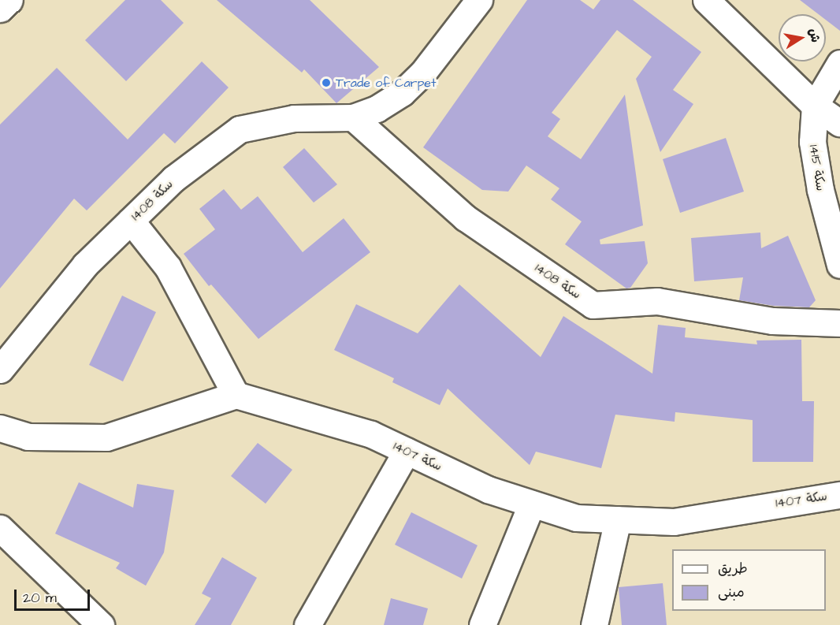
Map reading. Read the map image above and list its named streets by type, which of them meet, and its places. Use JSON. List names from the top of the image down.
{
  "streets": {
    "street": ["سكة 1415", "سكة 1408", "سكة 1407"]
  },
  "places": ["Trade of Carpet"],
  "legend": ["طريق", "مبنى"],
  "scale_bar": "20 m",
  "north": "right"
}
